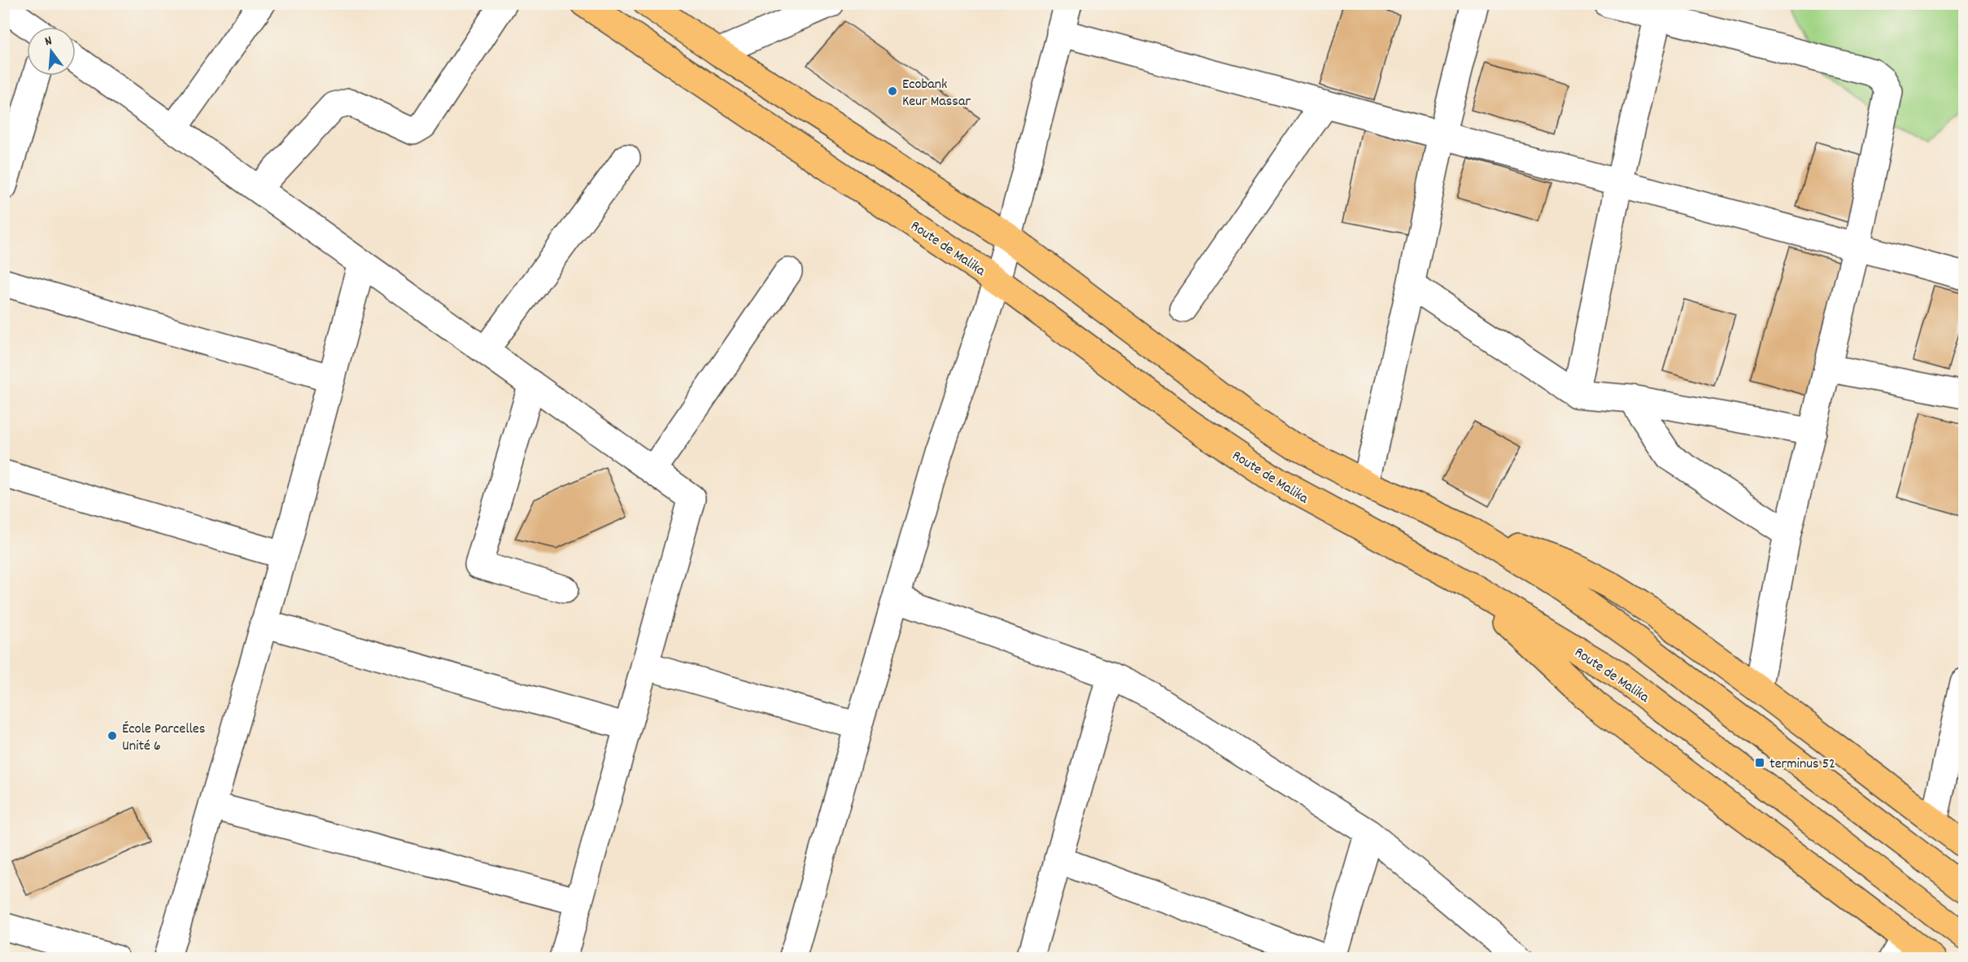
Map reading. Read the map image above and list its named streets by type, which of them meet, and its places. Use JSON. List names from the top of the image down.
{
  "streets": {
    "main road": ["Route de Malika"]
  },
  "places": {
    "other": ["Ecobank Keur Massar", "École Parcelles Unité 6"],
    "transit": ["terminus 52"]
  },
  "north": "top"
}
